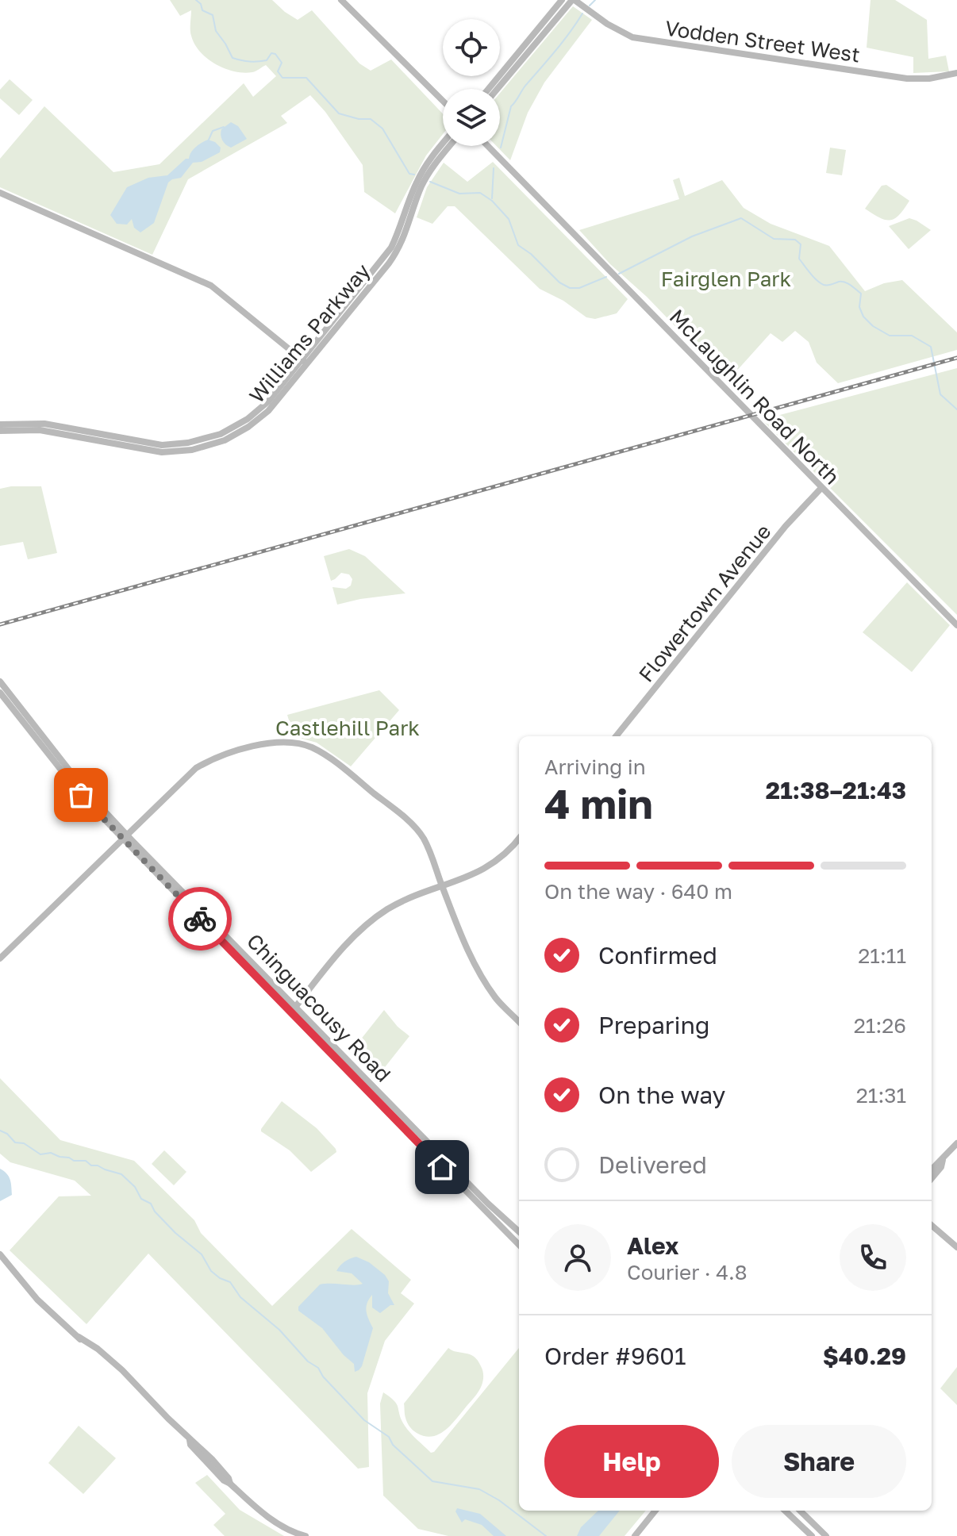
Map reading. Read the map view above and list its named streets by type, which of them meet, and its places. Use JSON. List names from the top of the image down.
{
  "streets": {
    "main road": [
      "Vodden Street West",
      "Williams Parkway",
      "McLaughlin Road North",
      "Flowertown Avenue",
      "Chinguacousy Road"
    ]
  },
  "crossings": [
    ["McLaughlin Road North", "Flowertown Avenue"]
  ],
  "parks": ["Fairglen Park", "Castlehill Park"],
  "page": {
    "heading": ["4 min", "Arriving in", "21:38–21:43"],
    "panel": [
      "Alex",
      "Courier · 4.8",
      "Order #9601",
      "$40.29"
    ],
    "bar": "On the way · 640 m",
    "list": [
      ["Confirmed", "21:11"],
      ["Preparing", "21:26"],
      ["On the way", "21:31"],
      "Delivered"
    ],
    "buttons": ["Help", "Share"]
  }
}
